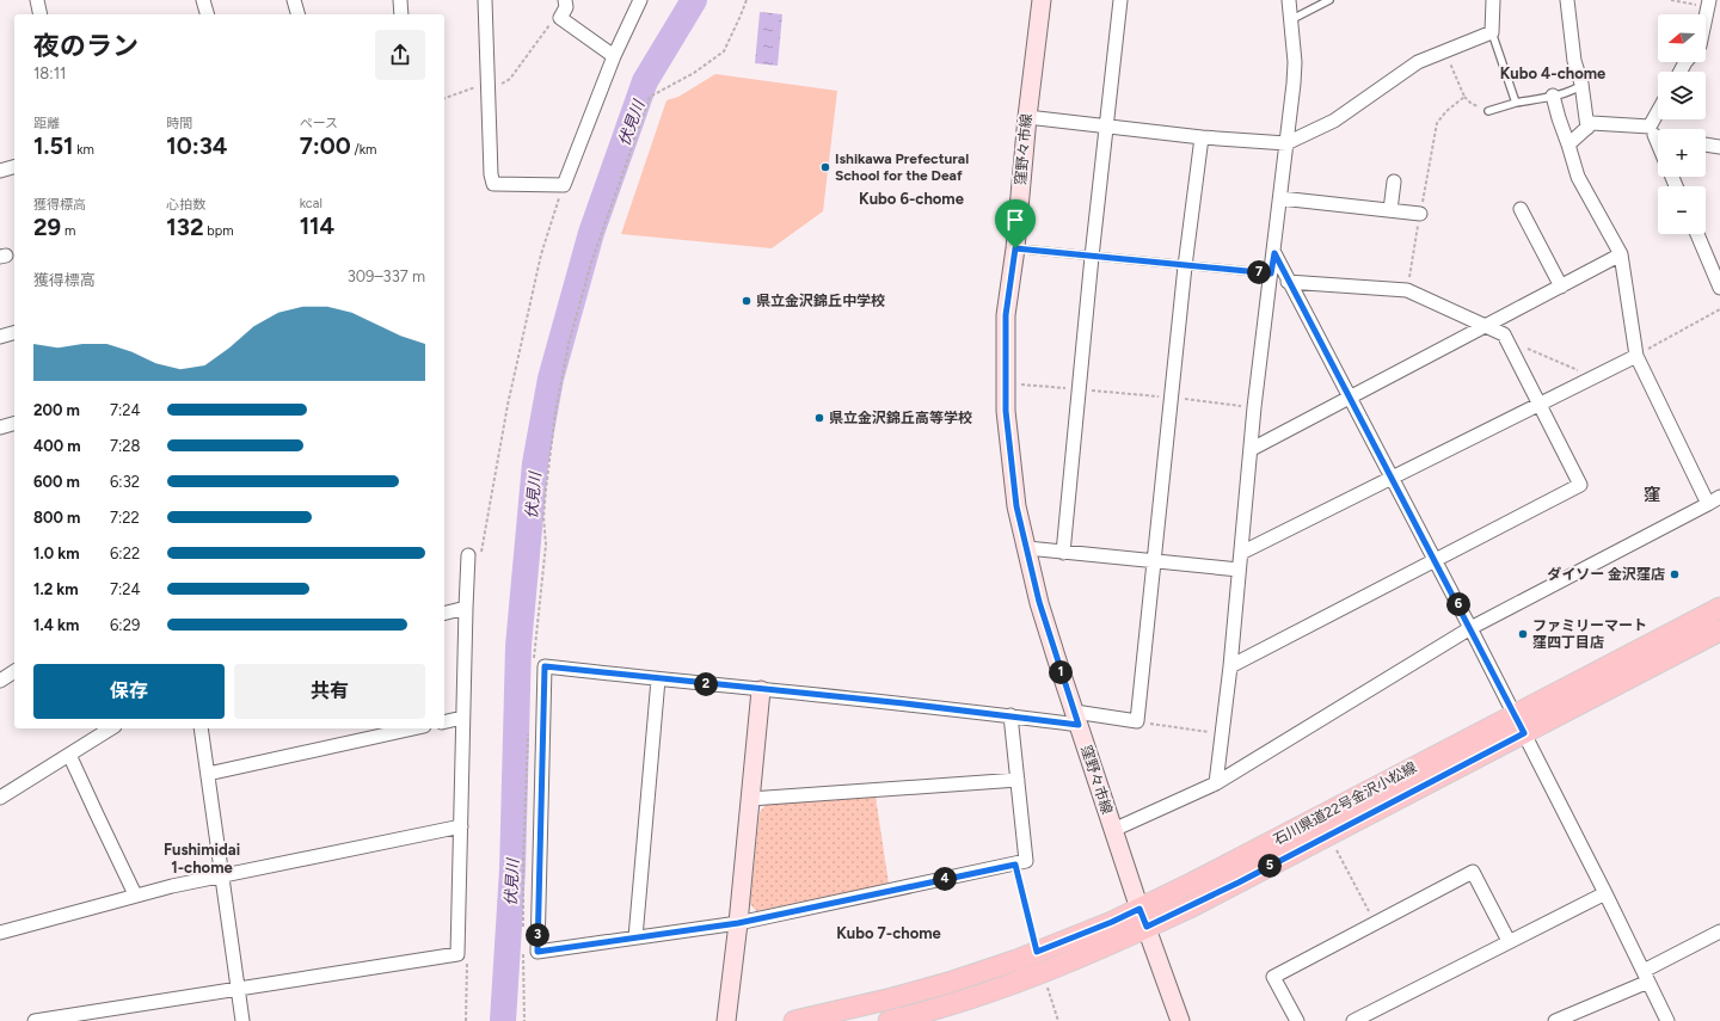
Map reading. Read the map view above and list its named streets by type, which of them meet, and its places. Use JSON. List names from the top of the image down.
{
  "streets": {
    "main road": ["窪野々市線", "石川県道22号金沢小松線"]
  },
  "crossings": [
    ["窪野々市線", "石川県道22号金沢小松線"]
  ],
  "districts": [
    "Kubo 4-chome",
    "Kubo 6-chome",
    "窪",
    "Fushimidai 1-chome",
    "Kubo 7-chome"
  ],
  "water": ["伏見川"],
  "places": [
    "Ishikawa Prefectural School for the Deaf",
    "県立金沢錦丘中学校",
    "県立金沢錦丘高等学校",
    "ダイソー 金沢窪店",
    "ファミリーマート 窪四丁目店"
  ],
  "north": "left",
  "page": {
    "map_buttons": ["+", "−"],
    "heading": ["夜のラン", "18:11"],
    "stats": [
      ["距離", "1.51 km"],
      ["時間", "10:34"],
      ["ペース", "7:00 /km"],
      ["獲得標高", "29 m"],
      ["心拍数", "132 bpm"],
      ["kcal", "114"]
    ],
    "chart": ["獲得標高", "309–337 m"],
    "pins": [
      "7",
      "6",
      "1",
      "2",
      "5",
      "4",
      "3"
    ],
    "list": [
      {
        "name": "200 m",
        "note": "7:24"
      },
      {
        "name": "400 m",
        "note": "7:28"
      },
      {
        "name": "600 m",
        "note": "6:32"
      },
      {
        "name": "800 m",
        "note": "7:22"
      },
      {
        "name": "1.0 km",
        "note": "6:22"
      },
      {
        "name": "1.2 km",
        "note": "7:24"
      },
      {
        "name": "1.4 km",
        "note": "6:29"
      }
    ],
    "buttons": ["保存", "共有"]
  }
}
